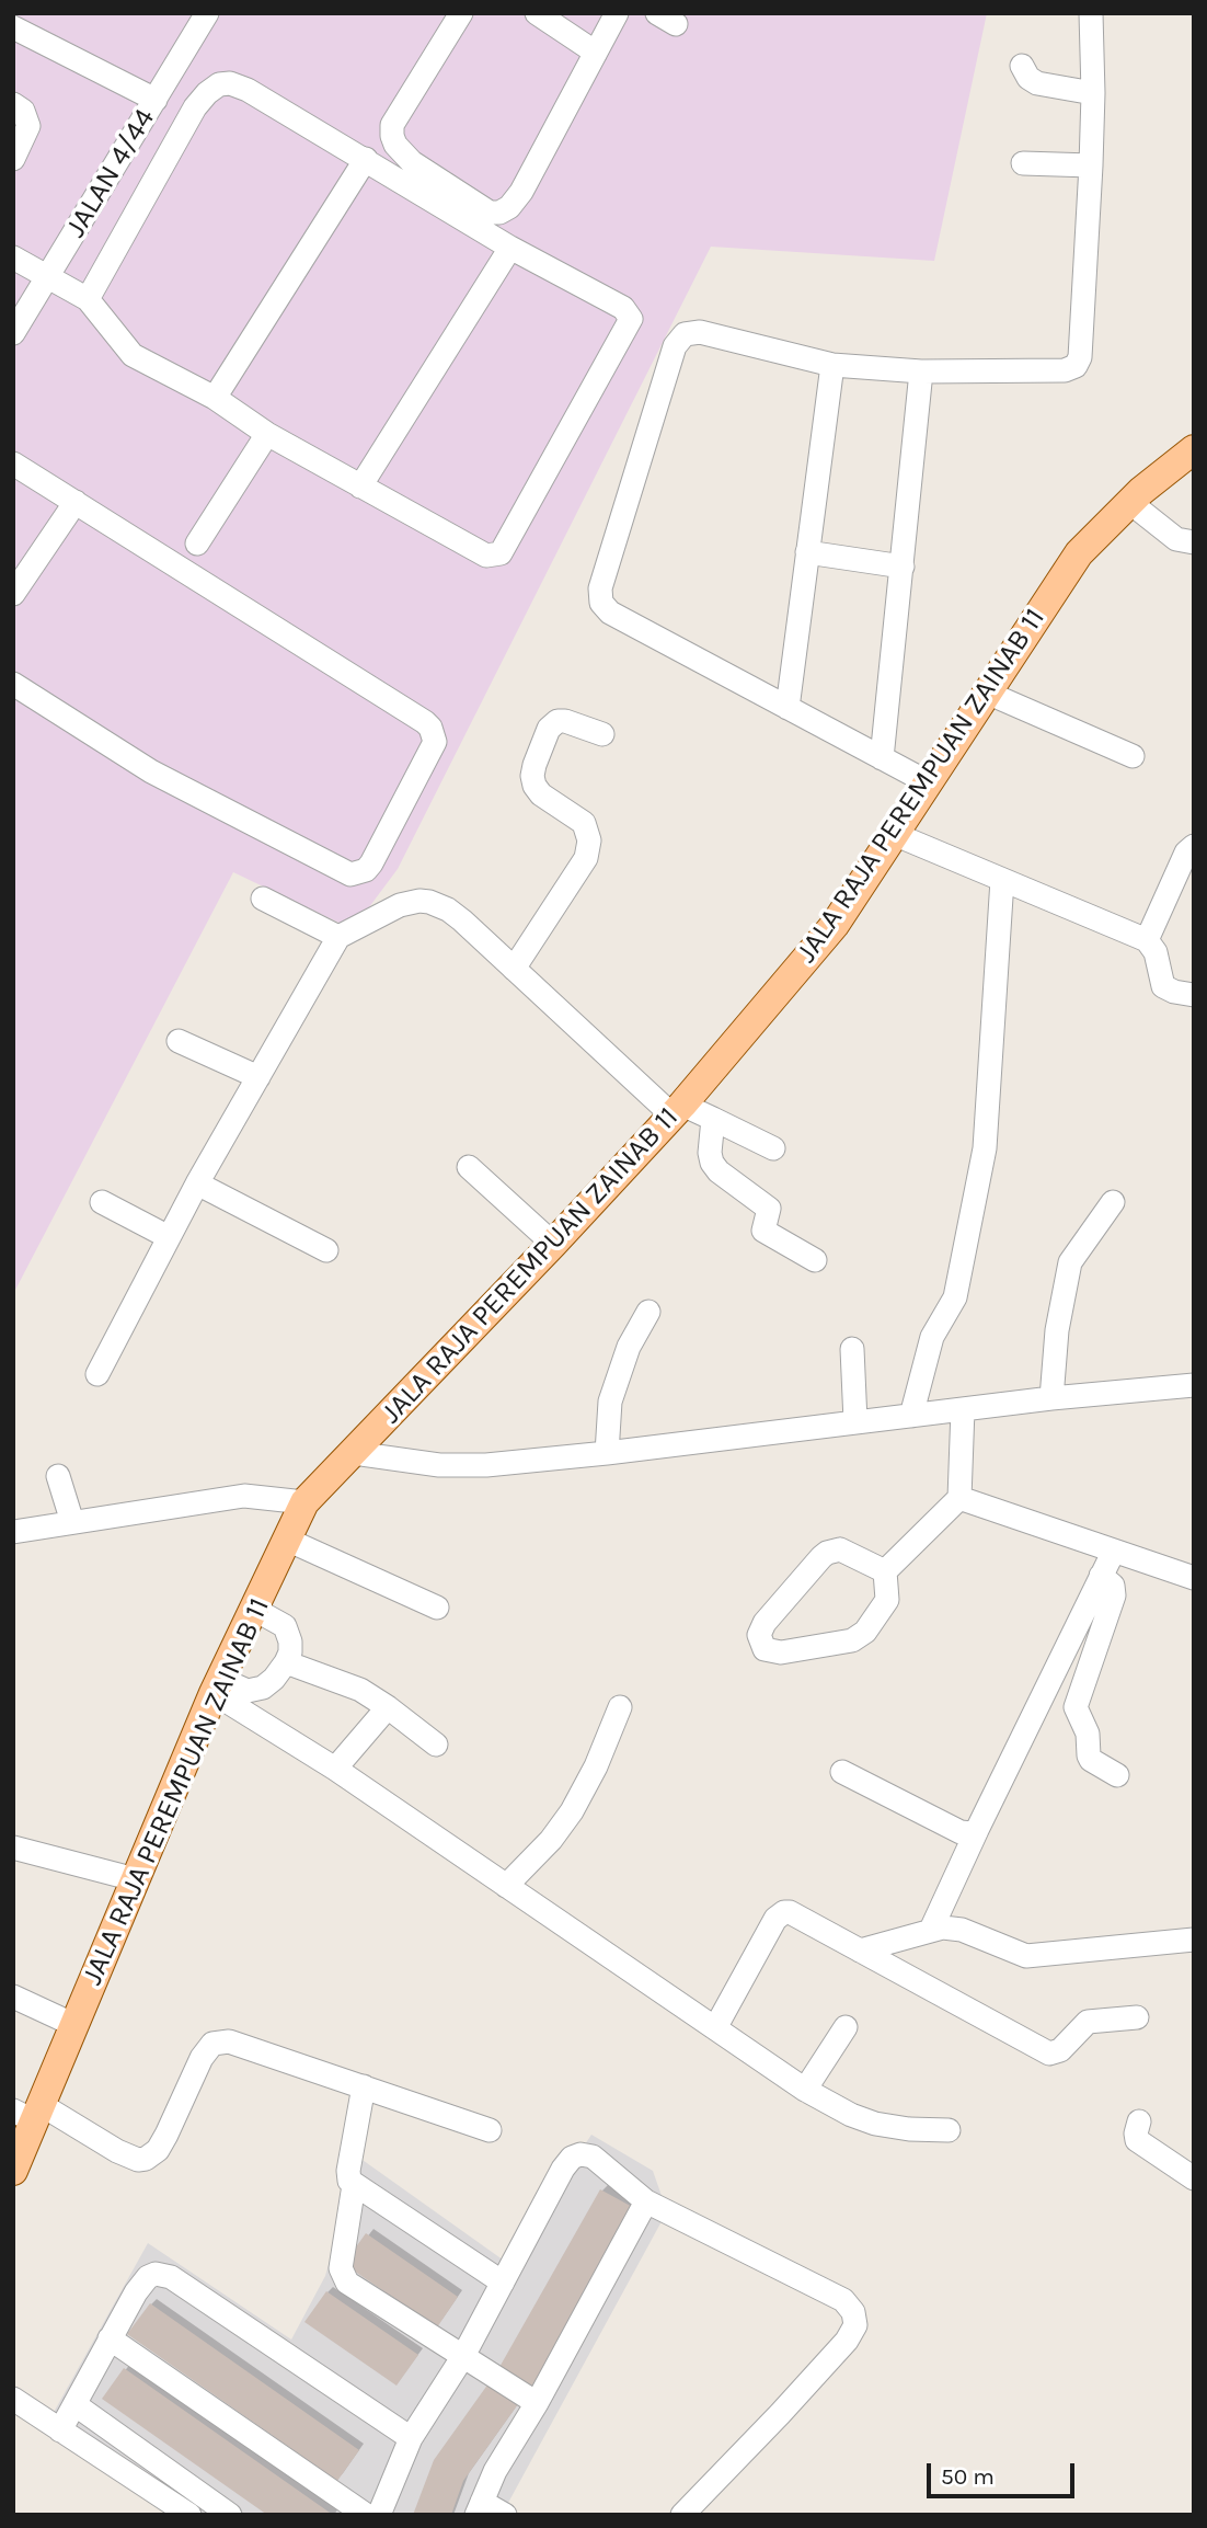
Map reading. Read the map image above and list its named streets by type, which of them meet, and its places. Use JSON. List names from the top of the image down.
{
  "streets": {
    "main road": ["JALA RAJA PEREMPUAN ZAINAB 11"],
    "street": ["JALAN 4/44"]
  },
  "scale_bar": "50 m"
}
